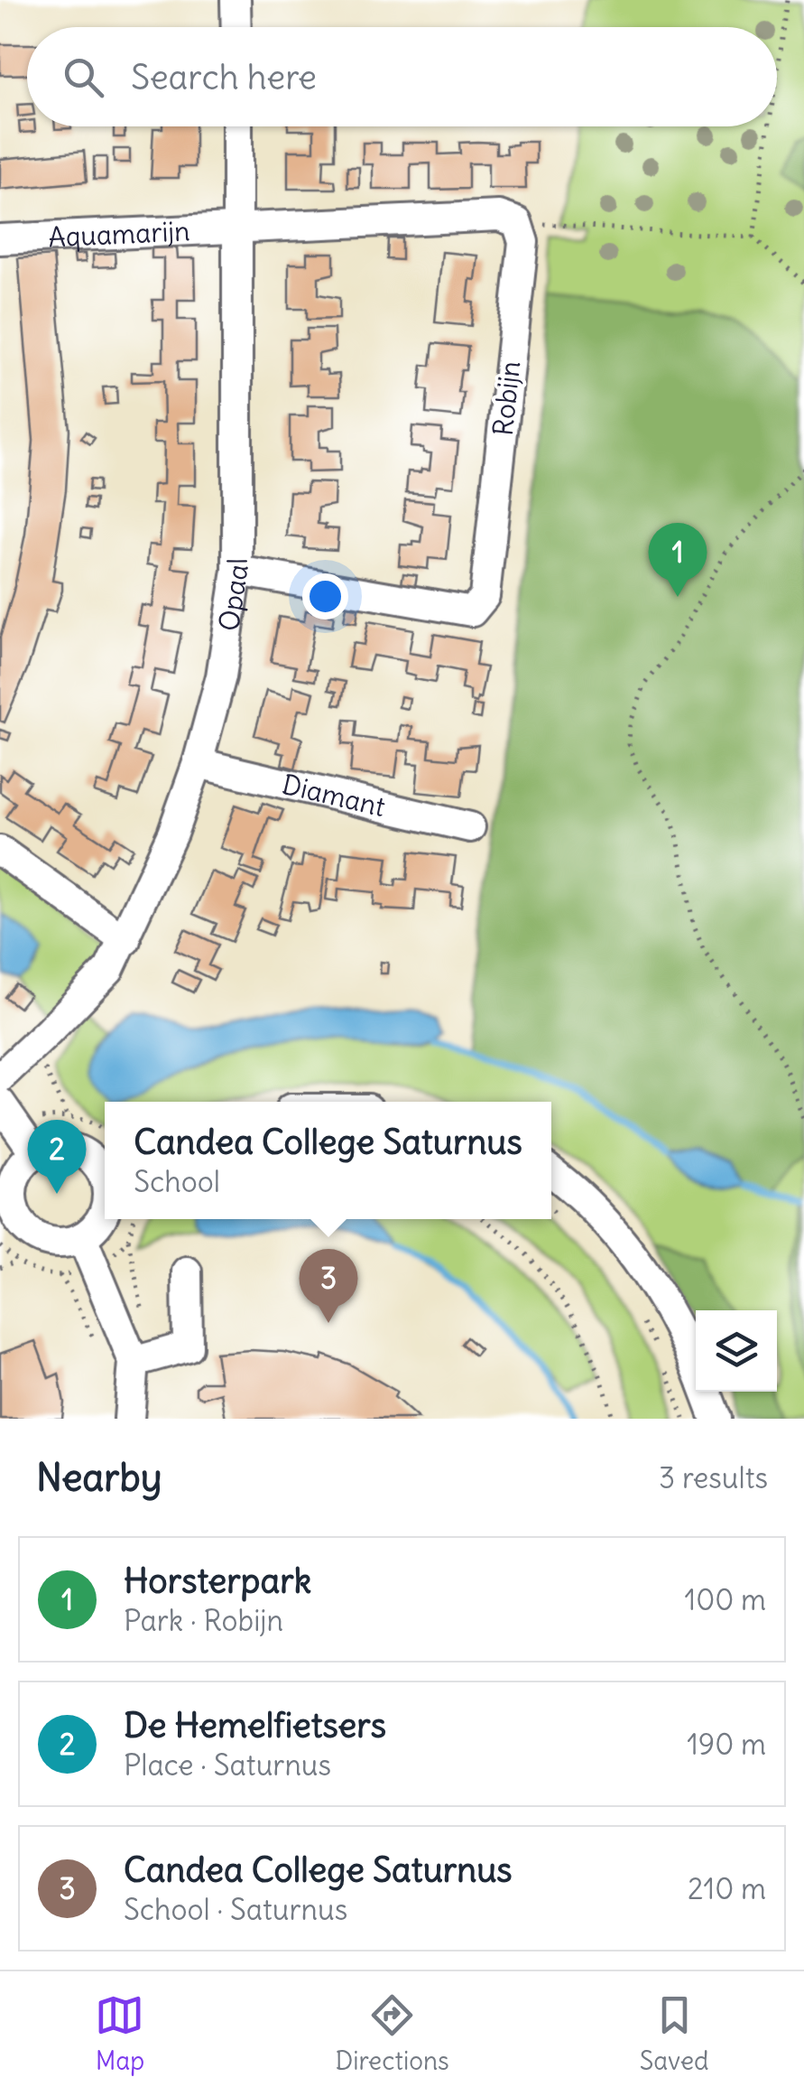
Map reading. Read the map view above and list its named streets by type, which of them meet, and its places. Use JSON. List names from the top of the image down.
{
  "streets": {
    "street": [
      "Aquamarijn",
      "Robijn",
      "Opaal",
      "Diamant"
    ]
  },
  "crossings": [
    ["Aquamarijn", "Opaal"],
    ["Robijn", "Opaal"],
    ["Opaal", "Diamant"]
  ],
  "page": {
    "search": "Search here",
    "pins": ["1", "2", "3"],
    "popup": ["Candea College Saturnus", "School"],
    "heading": ["Nearby", "3 results"],
    "list": [
      {
        "mark": "1",
        "name": "Horsterpark",
        "note": "Park · Robijn",
        "value": "100 m"
      },
      {
        "mark": "2",
        "name": "De Hemelfietsers",
        "note": "Place · Saturnus",
        "value": "190 m"
      },
      {
        "mark": "3",
        "name": "Candea College Saturnus",
        "note": "School · Saturnus",
        "value": "210 m"
      }
    ],
    "nav": ["Map", "Directions", "Saved"]
  }
}
